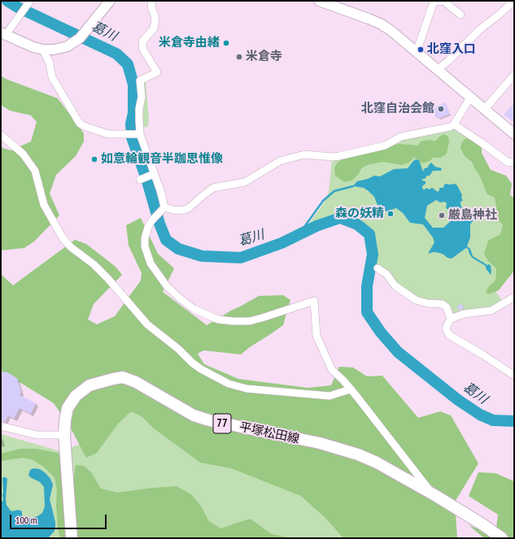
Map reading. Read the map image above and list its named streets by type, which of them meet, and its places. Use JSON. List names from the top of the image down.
{
  "streets": {
    "main road": ["77", "平塚松田線"]
  },
  "water": ["葛川"],
  "places": [
    "米倉寺由緒",
    "北窪入口",
    "米倉寺",
    "北窪自治会館",
    "如意輪観音半跏思惟像",
    "森の妖精",
    "厳島神社"
  ],
  "scale_bar": "100 m"
}
